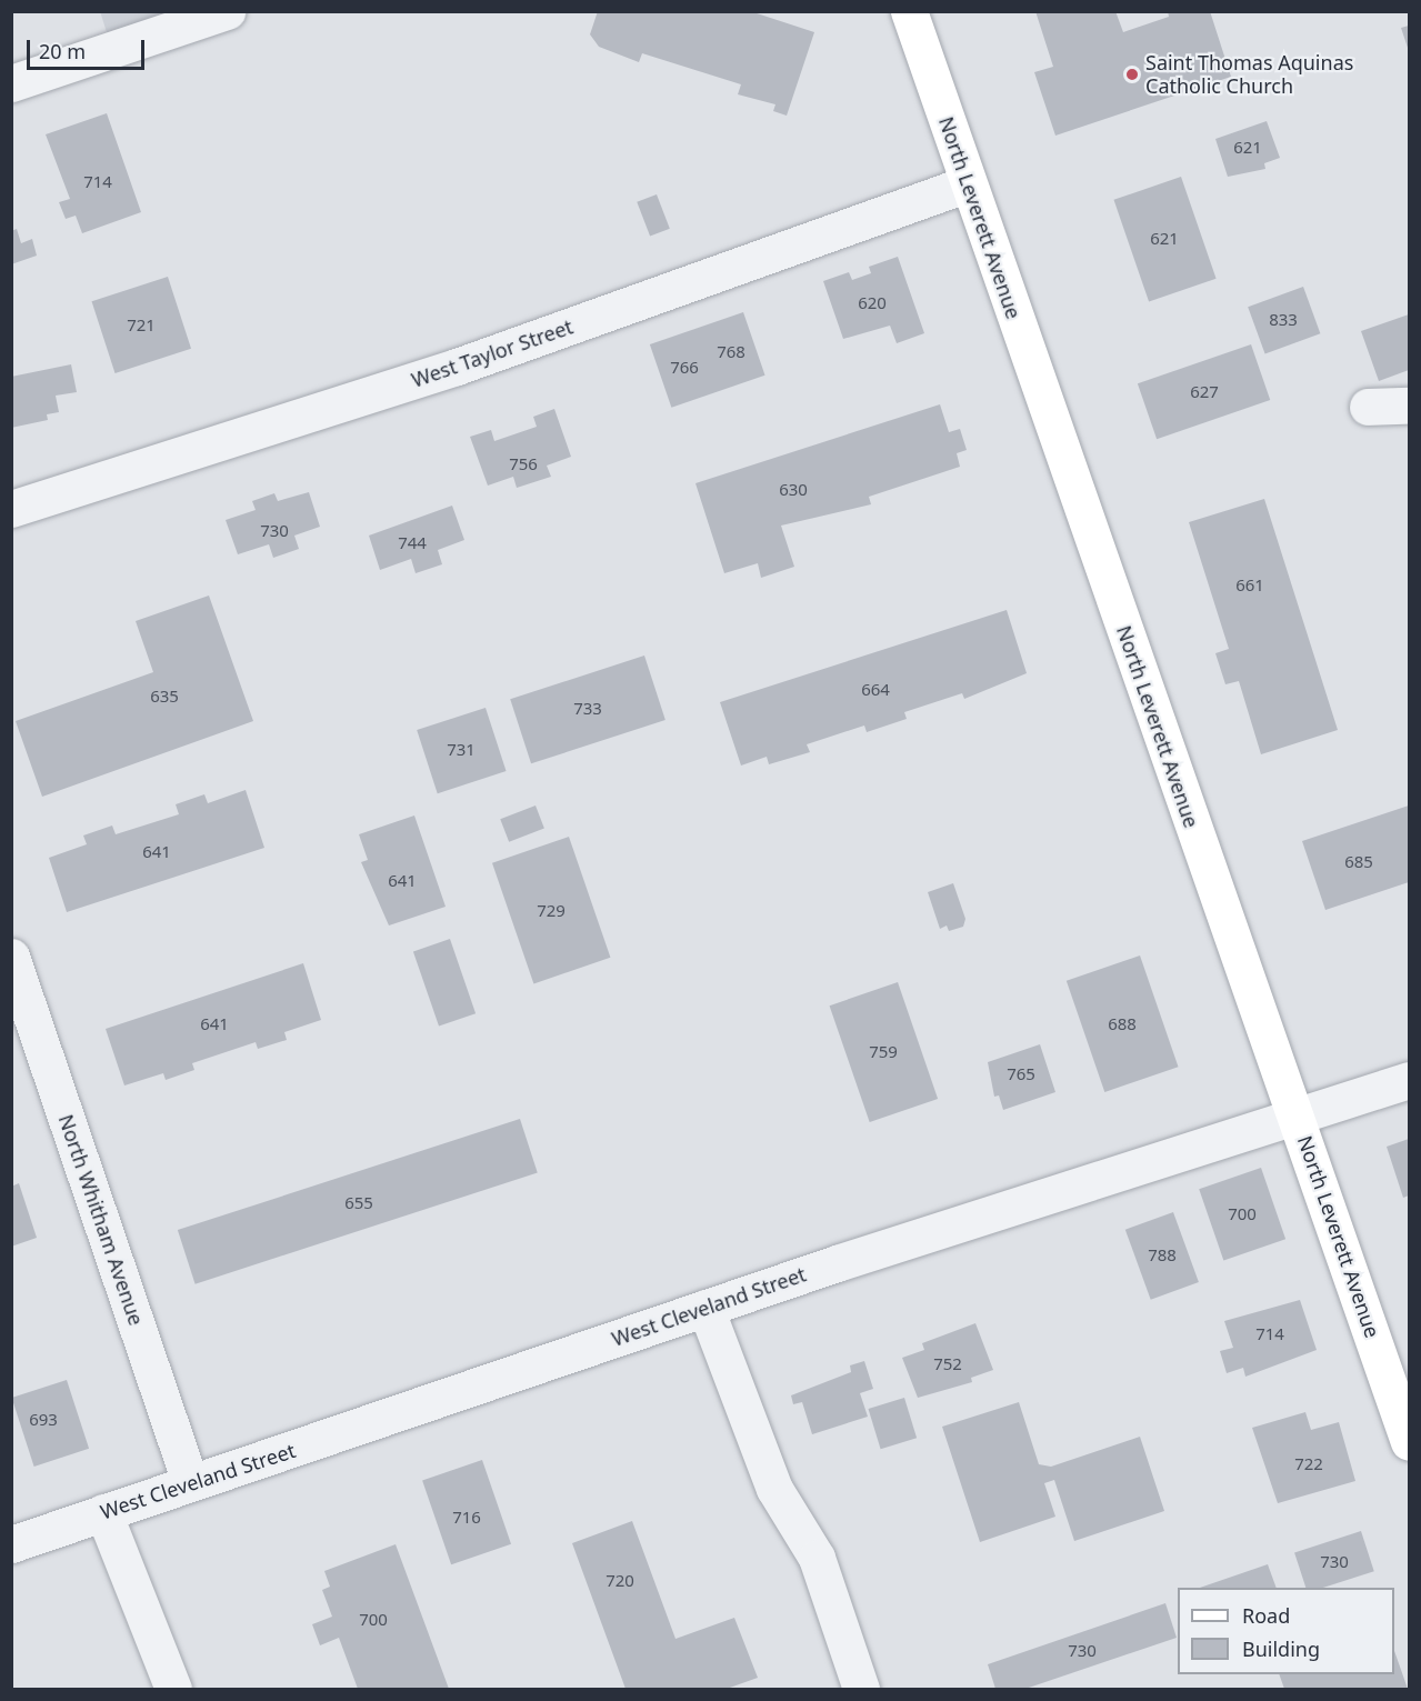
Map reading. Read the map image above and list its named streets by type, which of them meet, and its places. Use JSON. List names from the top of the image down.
{
  "streets": {
    "street": [
      "North Leverett Avenue",
      "West Taylor Street",
      "North Whitham Avenue",
      "West Cleveland Street"
    ]
  },
  "crossings": [
    ["North Leverett Avenue", "West Taylor Street"],
    ["North Leverett Avenue", "West Cleveland Street"],
    ["North Whitham Avenue", "West Cleveland Street"]
  ],
  "places": ["Saint Thomas Aquinas Catholic Church"],
  "house_numbers": [
    "621",
    "714",
    "621",
    "620",
    "833",
    "721",
    "768",
    "766",
    "627",
    "756",
    "630",
    "730",
    "744",
    "661",
    "664",
    "635",
    "733",
    "731",
    "641",
    "685",
    "641",
    "729",
    "641",
    "688",
    "759",
    "765",
    "655",
    "700",
    "788",
    "714",
    "752",
    "693",
    "722",
    "716",
    "730",
    "720",
    "700",
    "730"
  ],
  "legend": ["Road", "Building"],
  "scale_bar": "20 m"
}
